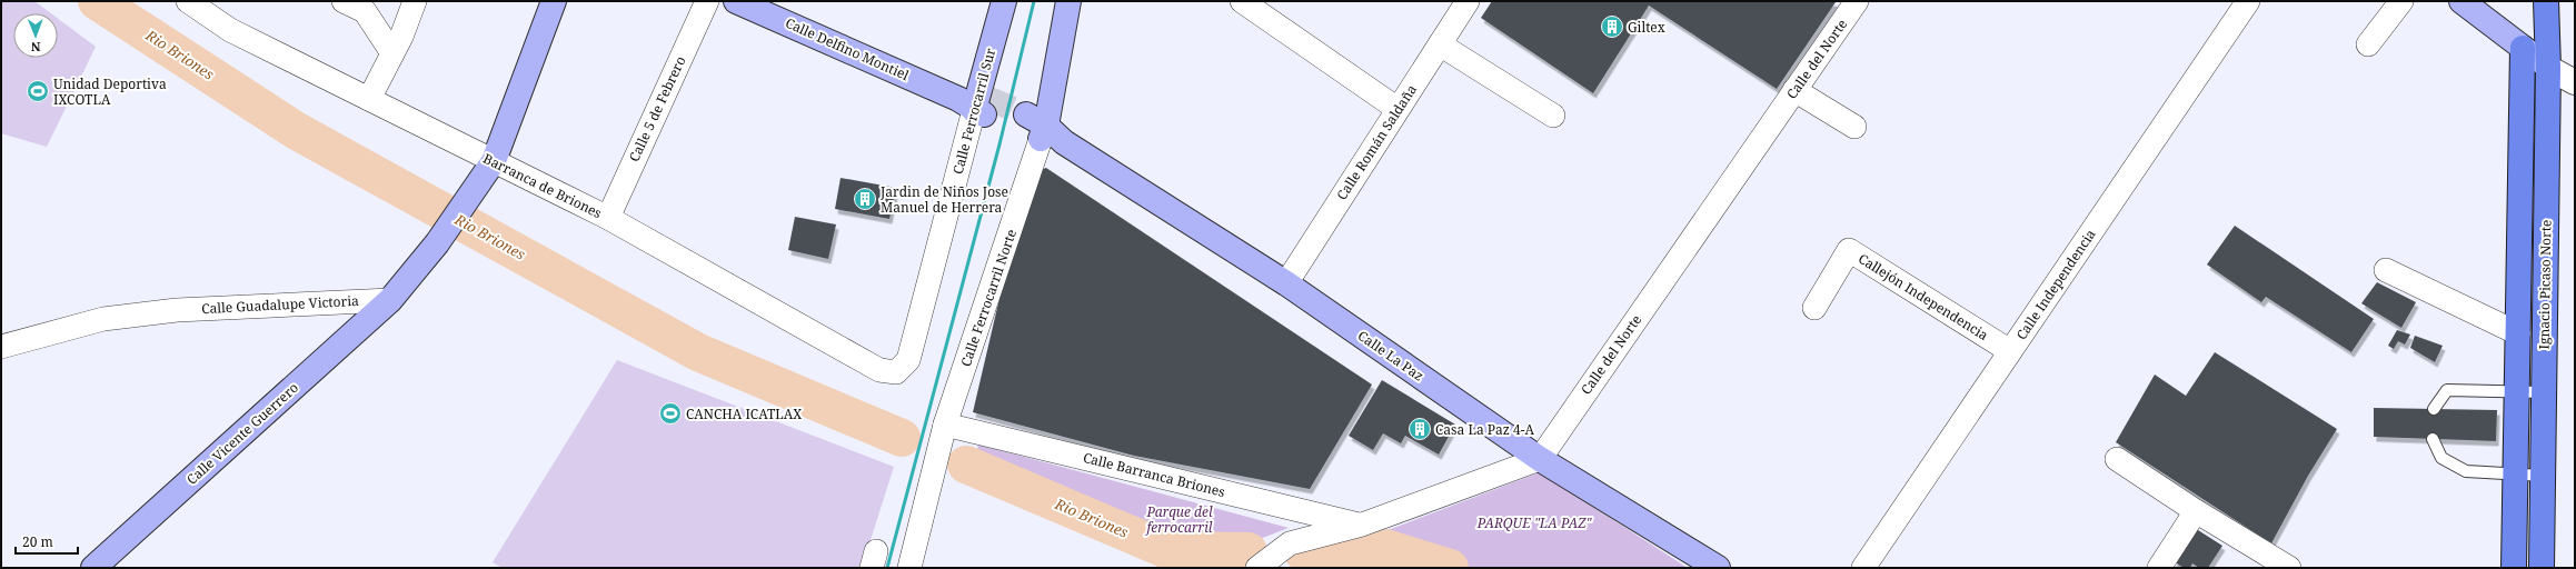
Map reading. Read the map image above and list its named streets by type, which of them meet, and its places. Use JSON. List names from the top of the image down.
{
  "streets": {
    "main road": [
      "Calle Delfino Montiel",
      "Calle Ferrocarril Sur",
      "Ignacio Picaso Norte",
      "Calle Ferrocarril Norte",
      "Calle La Paz",
      "Calle Vicente Guerrero"
    ],
    "street": [
      "Calle del Norte",
      "Calle 5 de Febrero",
      "Calle Román Saldaña",
      "Barranca de Briones",
      "Calle Independencia",
      "Callejón Independencia",
      "Calle Guadalupe Victoria",
      "Calle Barranca Briones"
    ]
  },
  "crossings": [
    ["Calle Delfino Montiel", "Calle Ferrocarril Sur"],
    ["Calle del Norte", "Calle La Paz"],
    ["Calle 5 de Febrero", "Barranca de Briones"],
    ["Calle Ferrocarril Sur", "Barranca de Briones"],
    ["Calle Román Saldaña", "Calle La Paz"],
    ["Calle Independencia", "Callejón Independencia"],
    ["Calle Ferrocarril Norte", "Calle La Paz"],
    ["Calle Ferrocarril Norte", "Calle Barranca Briones"],
    ["Calle Guadalupe Victoria", "Calle Vicente Guerrero"]
  ],
  "water": ["Rio Briones"],
  "parks": ["Parque del ferrocarril", "PARQUE \"LA PAZ\""],
  "places": {
    "building": ["Giltex", "Jardin de Niños Jose Manuel de Herrera", "Casa La Paz 4-A"],
    "sports": ["Unidad Deportiva IXCOTLA", "CANCHA ICATLAX"]
  },
  "scale_bar": "20 m",
  "north": "bottom"
}
